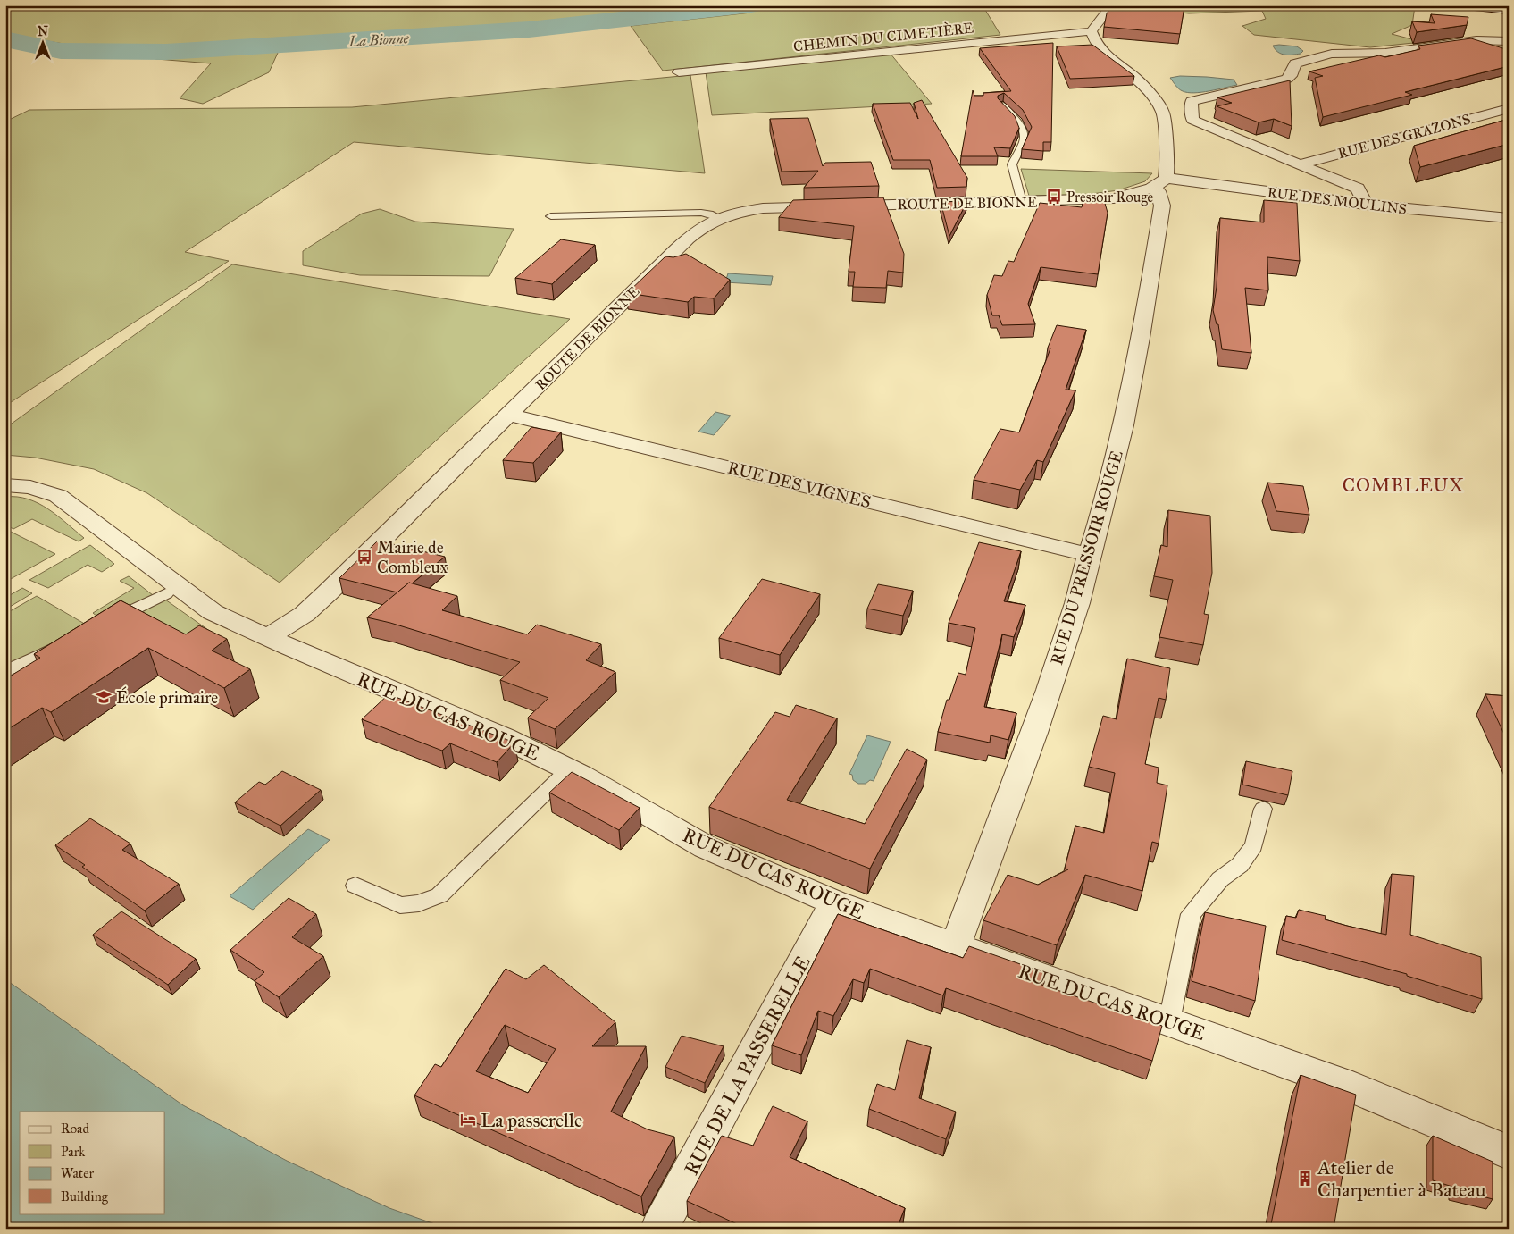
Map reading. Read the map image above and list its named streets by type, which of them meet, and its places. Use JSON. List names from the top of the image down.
{
  "streets": {
    "street": [
      "CHEMIN DU CIMETIÈRE",
      "RUE DES GRAZONS",
      "RUE DES MOULINS",
      "ROUTE DE BIONNE",
      "RUE DES VIGNES",
      "RUE DU PRESSOIR ROUGE",
      "RUE DU CAS ROUGE",
      "RUE DE LA PASSERELLE"
    ]
  },
  "crossings": [
    ["RUE DES MOULINS", "ROUTE DE BIONNE"],
    ["RUE DES MOULINS", "RUE DU PRESSOIR ROUGE"],
    ["ROUTE DE BIONNE", "RUE DES VIGNES"],
    ["ROUTE DE BIONNE", "RUE DU PRESSOIR ROUGE"],
    ["ROUTE DE BIONNE", "RUE DU CAS ROUGE"],
    ["RUE DES VIGNES", "RUE DU PRESSOIR ROUGE"],
    ["RUE DU PRESSOIR ROUGE", "RUE DU CAS ROUGE"],
    ["RUE DU CAS ROUGE", "RUE DE LA PASSERELLE"]
  ],
  "districts": ["COMBLEUX"],
  "water": ["La Bionne"],
  "places": {
    "bus stop": ["Pressoir Rouge", "Mairie de Combleux"],
    "school or university": ["École primaire"],
    "hotel": ["La passerelle"],
    "building": ["Atelier de Charpentier à Bateau"]
  },
  "legend": [
    "Road",
    "Park",
    "Water",
    "Building"
  ],
  "north": "top"
}
